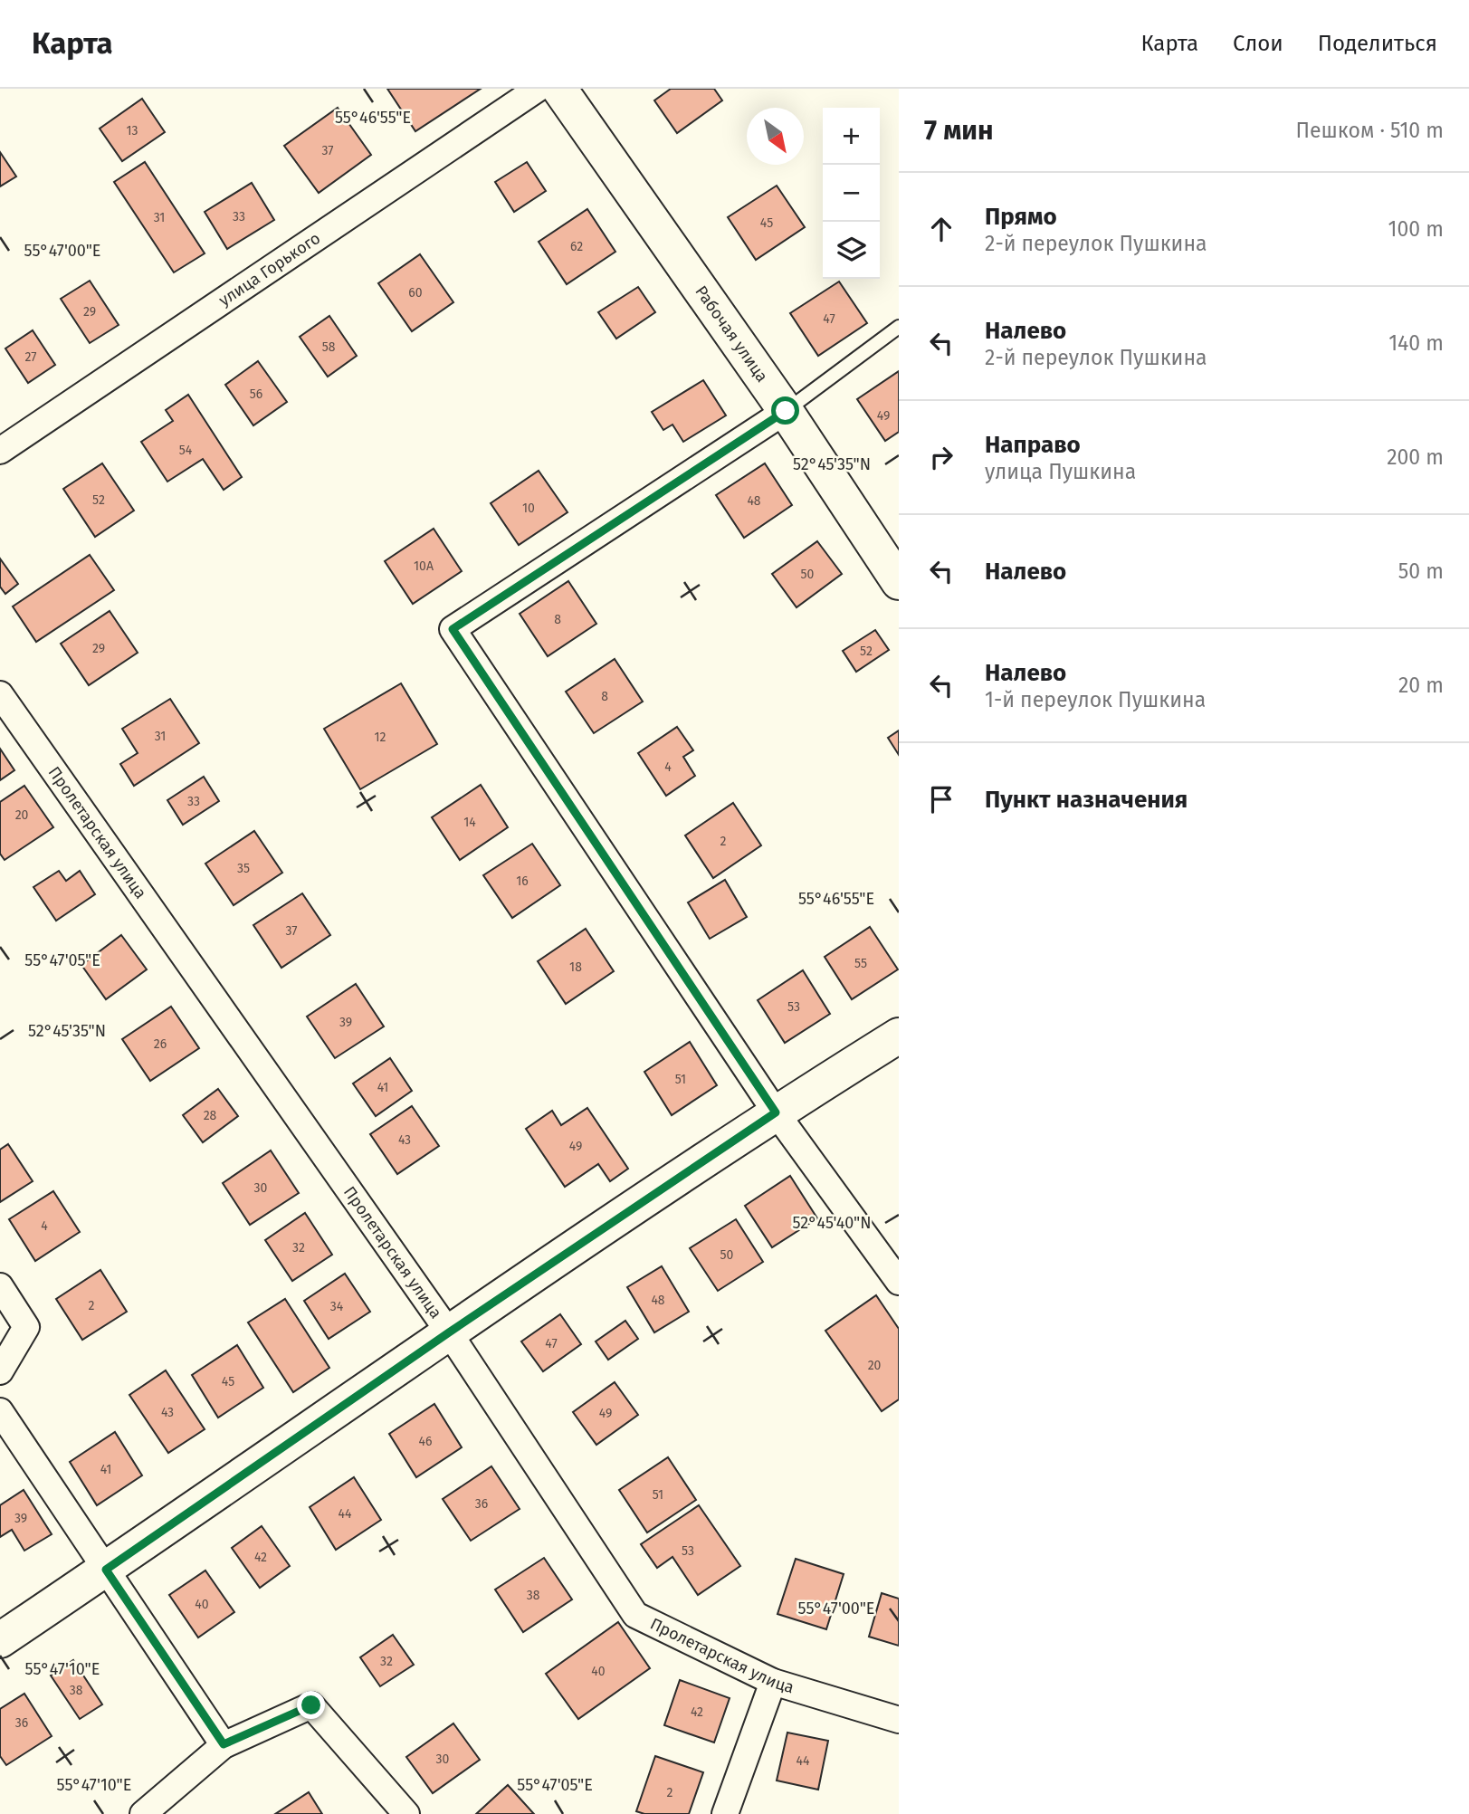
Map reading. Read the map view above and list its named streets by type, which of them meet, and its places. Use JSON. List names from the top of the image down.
{
  "streets": {
    "street": ["улица Горького", "Рабочая улица", "Пролетарская улица"]
  },
  "house_numbers": [
    "13",
    "37",
    "33",
    "31",
    "45",
    "62",
    "60",
    "29",
    "47",
    "58",
    "27",
    "56",
    "49",
    "54",
    "52",
    "48",
    "10",
    "10А",
    "50",
    "8",
    "29",
    "52",
    "8",
    "31",
    "12",
    "4",
    "33",
    "20",
    "14",
    "2",
    "35",
    "16",
    "37",
    "55",
    "18",
    "53",
    "39",
    "26",
    "51",
    "41",
    "28",
    "43",
    "49",
    "30",
    "4",
    "32",
    "50",
    "48",
    "2",
    "34",
    "47",
    "20",
    "45",
    "43",
    "49",
    "46",
    "41",
    "51",
    "36",
    "44",
    "39",
    "53",
    "42",
    "38",
    "40",
    "32",
    "40",
    "38",
    "42",
    "36",
    "30",
    "44",
    "2"
  ],
  "north": "bottom right",
  "page": {
    "header": "Карта",
    "nav": ["Карта", "Слои", "Поделиться"],
    "heading": ["7 мин", "Пешком · 510 m"],
    "map_buttons": ["+", "−"],
    "list": [
      ["Прямо", "2-й переулок Пушкина", "100 m"],
      ["Налево", "2-й переулок Пушкина", "140 m"],
      ["Направо", "улица Пушкина", "200 m"],
      ["Налево", "50 m"],
      ["Налево", "1-й переулок Пушкина", "20 m"],
      "Пункт назначения"
    ]
  },
  "coordinates": [
    "55°46'55\"E",
    "55°47'00\"E",
    "52°45'35\"N",
    "55°47'05\"E",
    "52°45'40\"N",
    "55°47'10\"E"
  ]
}
